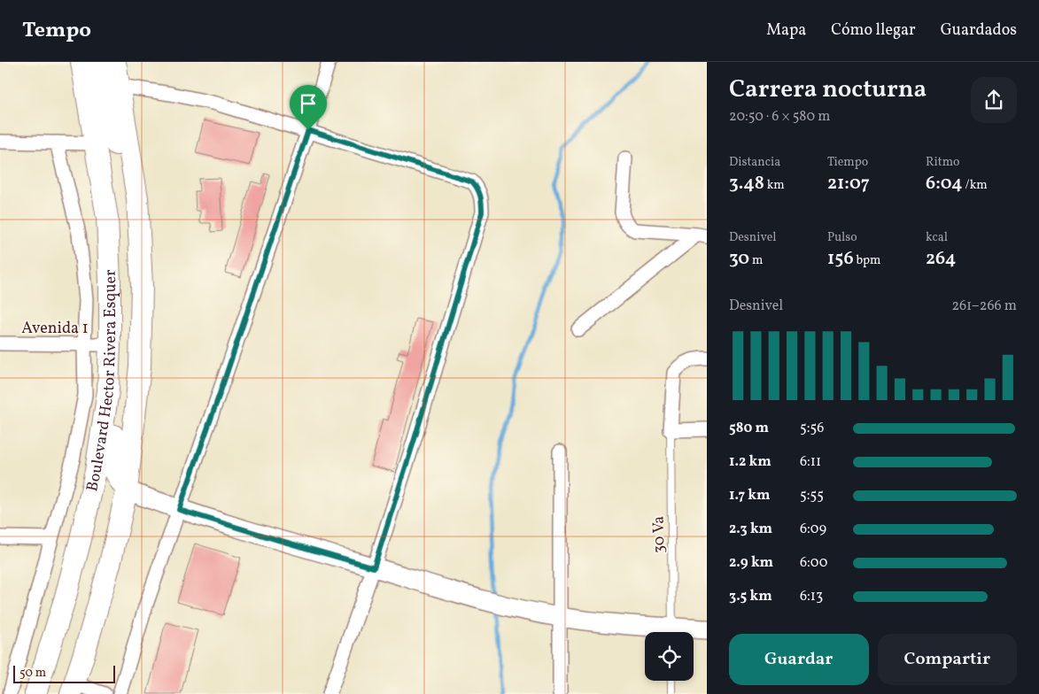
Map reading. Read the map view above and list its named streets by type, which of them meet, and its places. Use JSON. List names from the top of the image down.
{
  "streets": {
    "main road": ["Boulevard Hector Rivera Esquer"],
    "street": ["Avenida 1"],
    "lane": ["30 Va"]
  },
  "crossings": [
    ["Avenida 1", "Boulevard Hector Rivera Esquer"]
  ],
  "scale_bar": "50 m",
  "page": {
    "header": "Tempo",
    "nav": ["Mapa", "Cómo llegar", "Guardados"],
    "heading": ["Carrera nocturna", "20:50 · 6 × 580 m"],
    "stats": [
      ["Distancia", "3.48 km"],
      ["Tiempo", "21:07"],
      ["Ritmo", "6:04 /km"],
      ["Desnivel", "30 m"],
      ["Pulso", "156 bpm"],
      ["kcal", "264"]
    ],
    "chart": ["Desnivel", "261–266 m"],
    "list": [
      {
        "name": "580 m",
        "note": "5:56"
      },
      {
        "name": "1.2 km",
        "note": "6:11"
      },
      {
        "name": "1.7 km",
        "note": "5:55"
      },
      {
        "name": "2.3 km",
        "note": "6:09"
      },
      {
        "name": "2.9 km",
        "note": "6:00"
      },
      {
        "name": "3.5 km",
        "note": "6:13"
      }
    ],
    "buttons": ["Guardar", "Compartir"],
    "scale": "50 m"
  }
}
